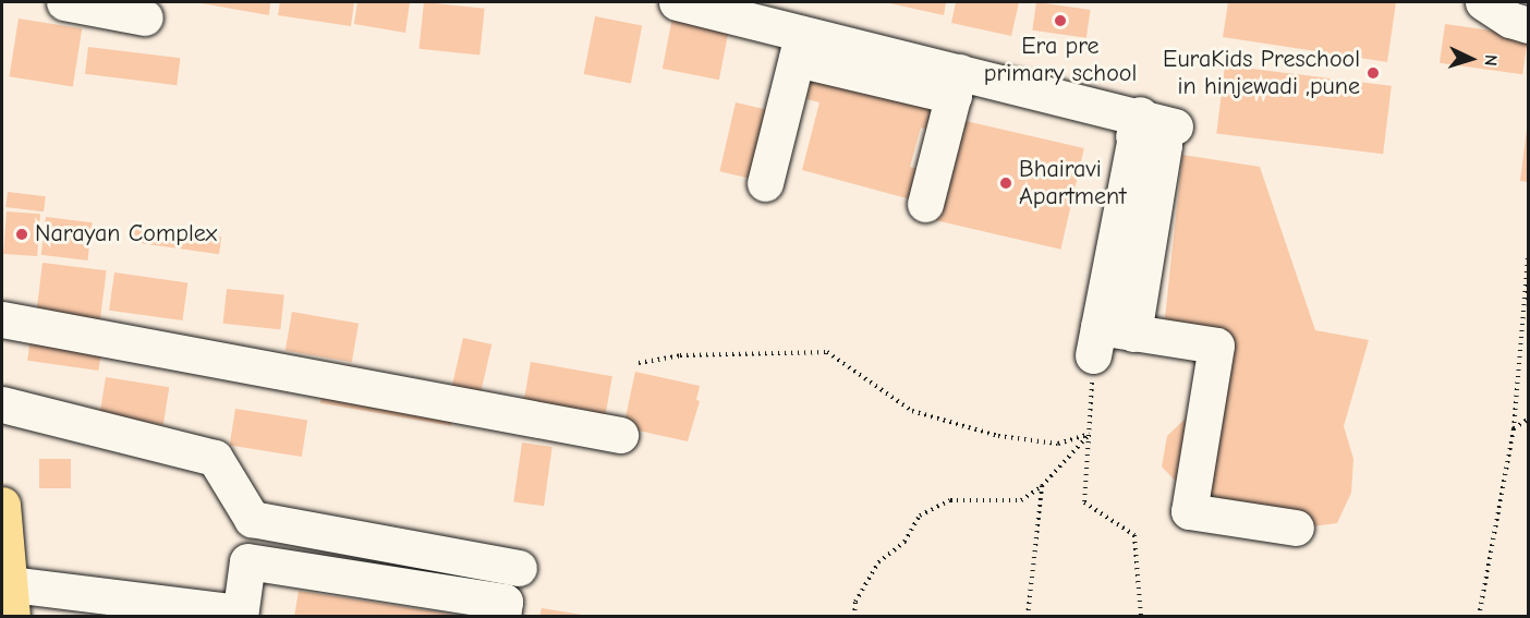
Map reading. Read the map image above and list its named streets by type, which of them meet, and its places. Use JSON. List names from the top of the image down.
{
  "places": [
    "Era pre primary school",
    "EuraKids Preschool in hinjewadi ,pune",
    "Bhairavi Apartment",
    "Narayan Complex"
  ],
  "north": "right"
}
